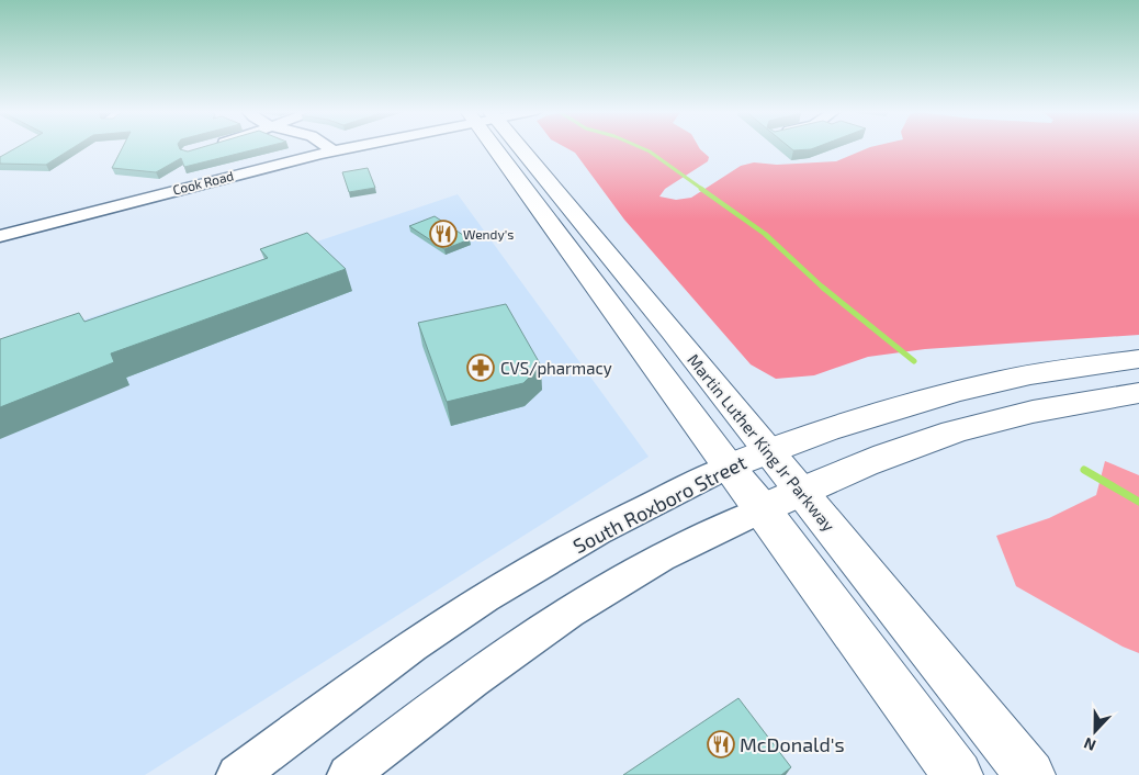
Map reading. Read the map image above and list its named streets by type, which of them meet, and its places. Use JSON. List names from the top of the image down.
{
  "streets": {
    "main road": ["Martin Luther King Jr Parkway", "South Roxboro Street"],
    "street": ["Cook Road"]
  },
  "crossings": [
    ["Martin Luther King Jr Parkway", "South Roxboro Street"]
  ],
  "places": {
    "restaurant": ["Wendy's", "McDonald's"],
    "pharmacy": ["CVS/pharmacy"]
  },
  "north": "bottom"
}
